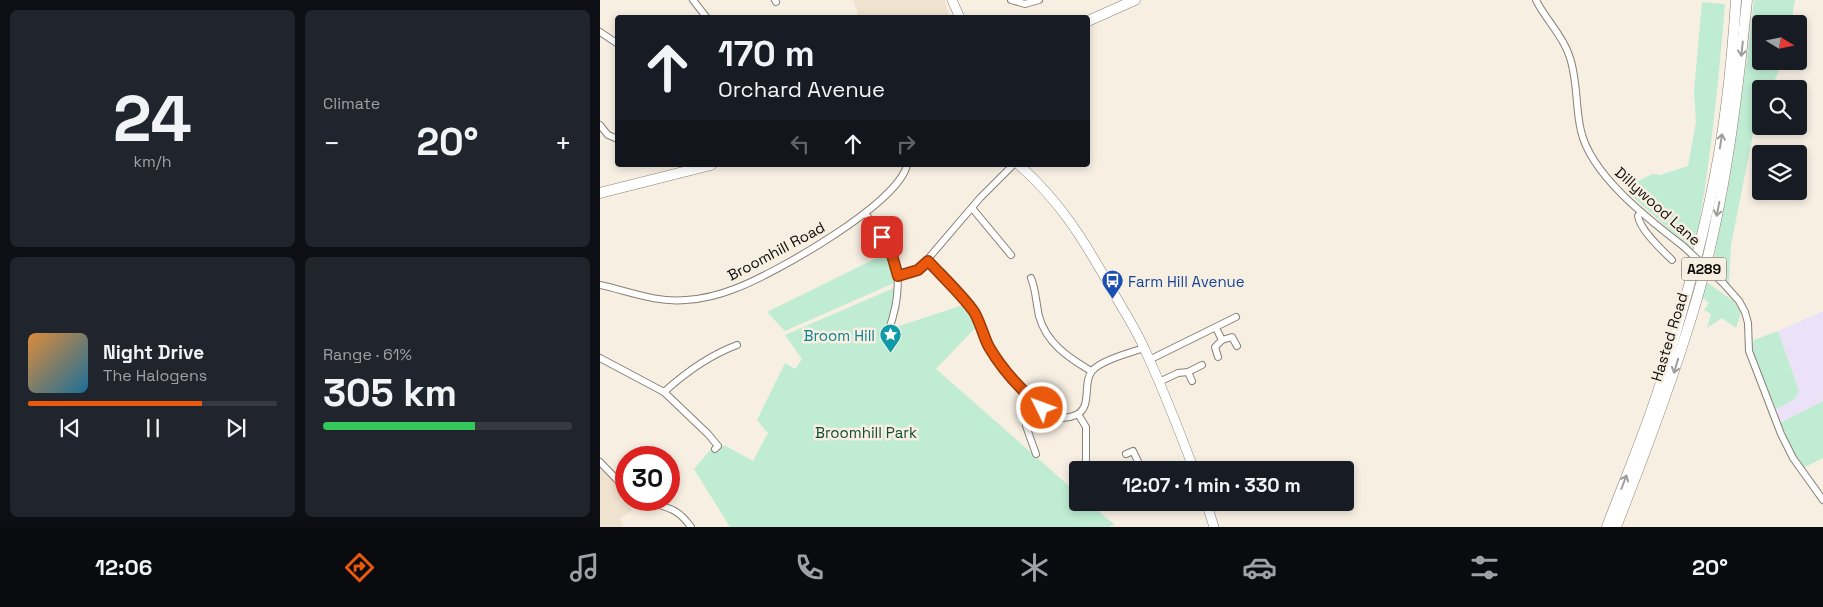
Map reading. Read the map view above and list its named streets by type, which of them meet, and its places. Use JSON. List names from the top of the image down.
{
  "streets": {
    "main road": ["A289", "Hasted Road"],
    "street": ["Dillywood Lane", "Broomhill Road"]
  },
  "parks": ["Broomhill Park"],
  "places": {
    "bus stop": ["Farm Hill Avenue"],
    "place": ["Broom Hill"]
  },
  "north": "right",
  "page": {
    "tile": [
      ["24", "km/h"],
      "Climate",
      ["Range · 61%", "305 km"]
    ],
    "turn": ["170 m", "Orchard Avenue"],
    "heat": ["−", "20°", "+"],
    "song": ["Night Drive", "The Halogens"],
    "limit": "30",
    "trip": "12:07 · 1 min · 330 m",
    "tabs": ["12:06", "20°"]
  }
}
